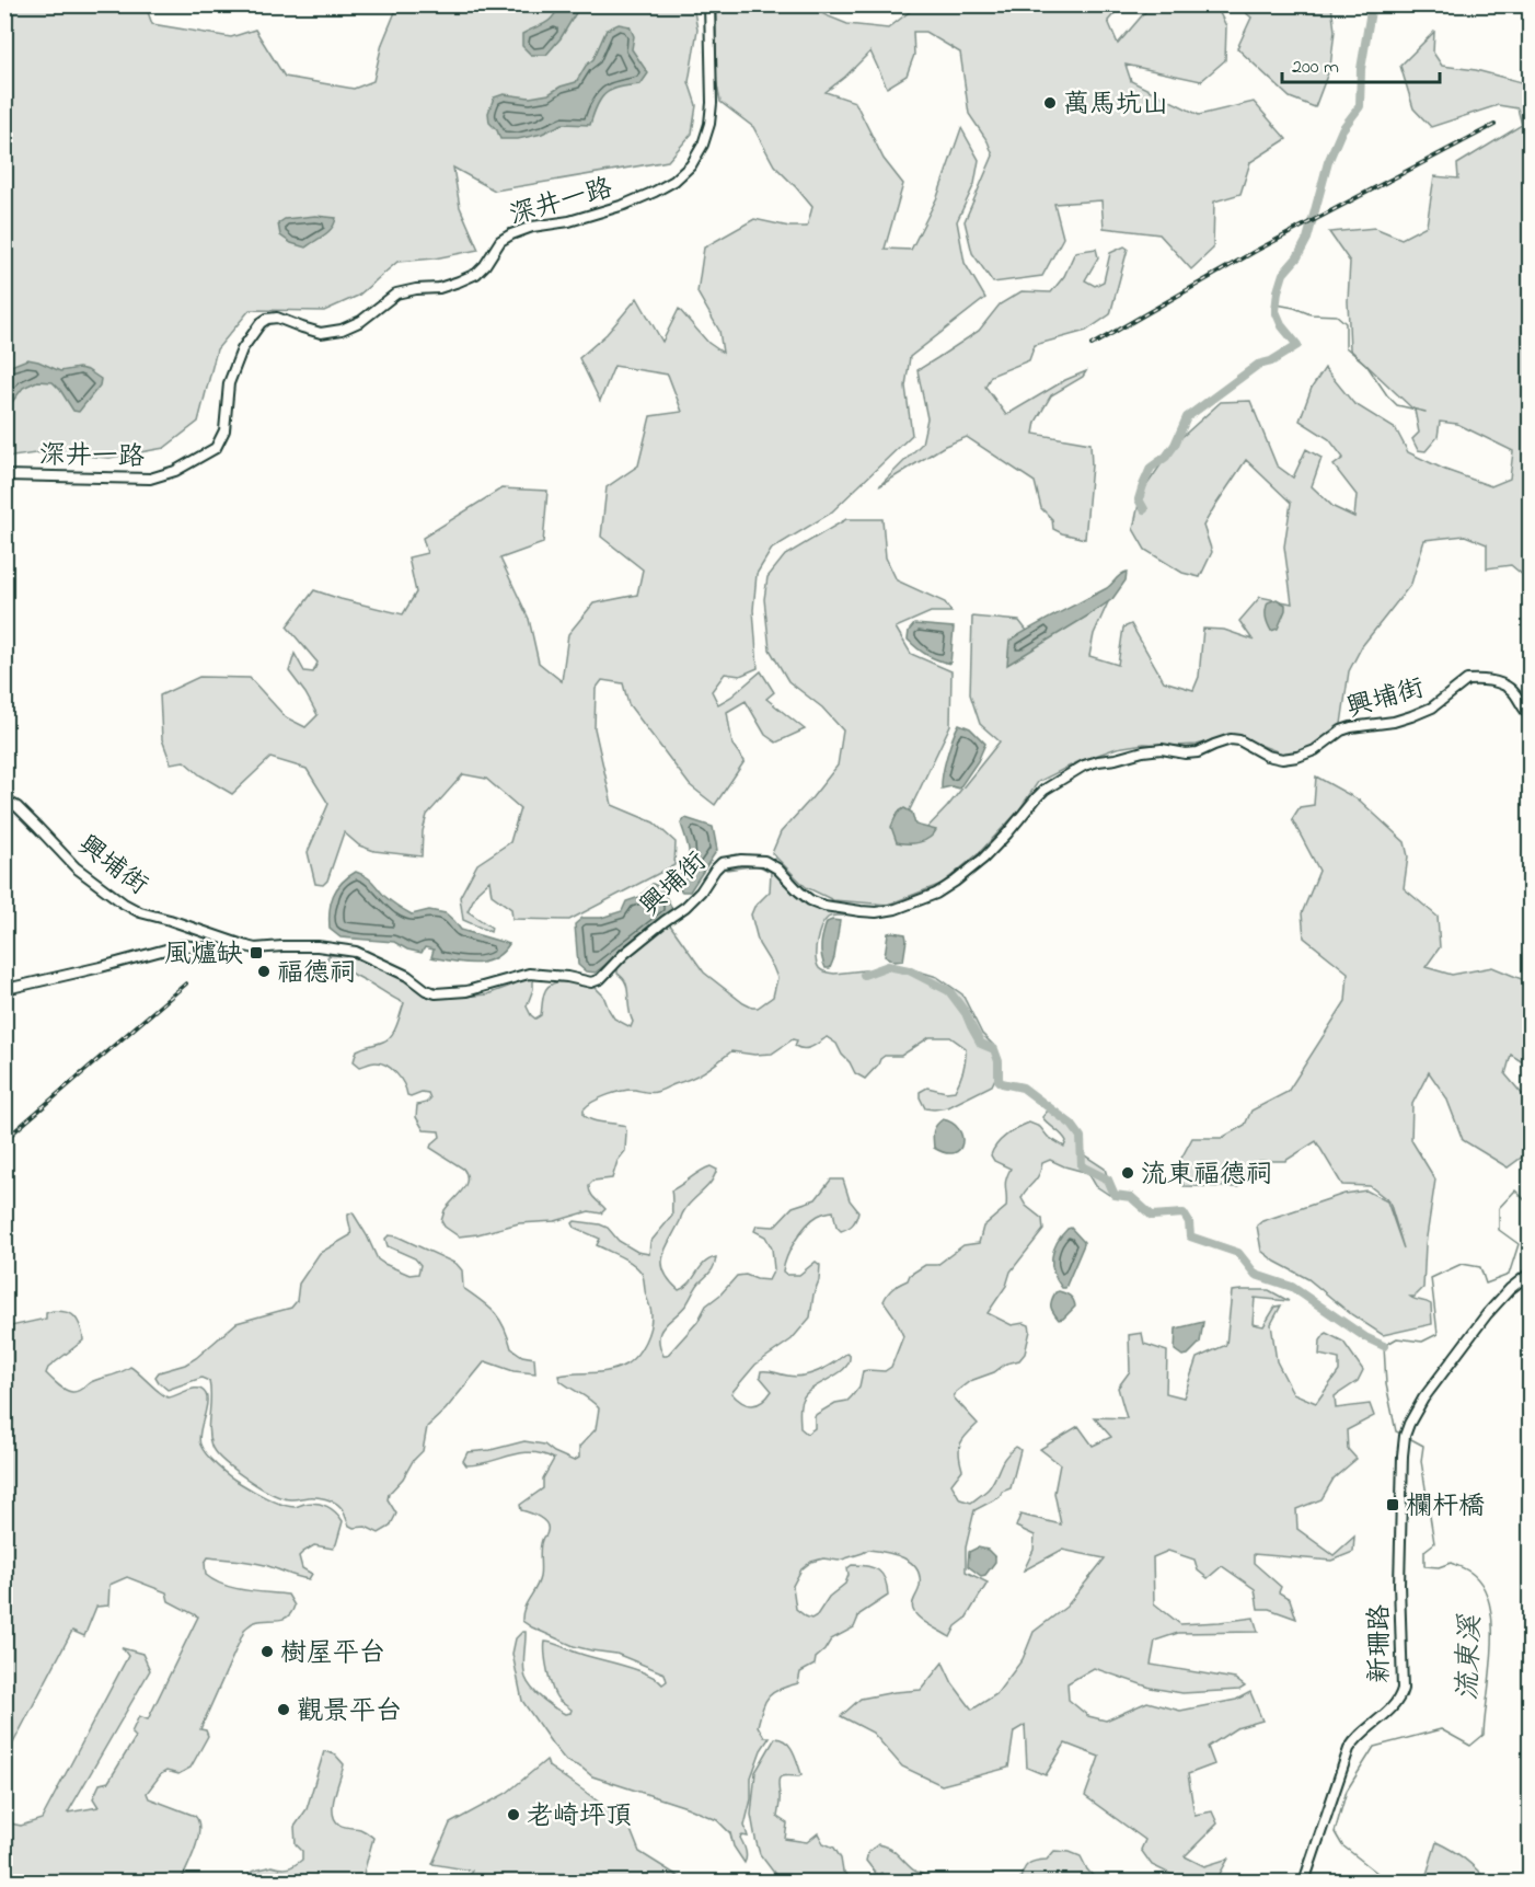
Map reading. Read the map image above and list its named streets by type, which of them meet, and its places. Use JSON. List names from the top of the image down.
{
  "streets": {
    "street": ["深井一路", "興埔街", "新珊路"]
  },
  "water": ["流東溪"],
  "places": {
    "other": [
      "萬馬坑山",
      "福德祠",
      "流東福德祠",
      "樹屋平台",
      "觀景平台",
      "老崎坪頂"
    ],
    "transit": ["風爐缺", "欄杆橋"]
  },
  "scale_bar": "200 m"
}
